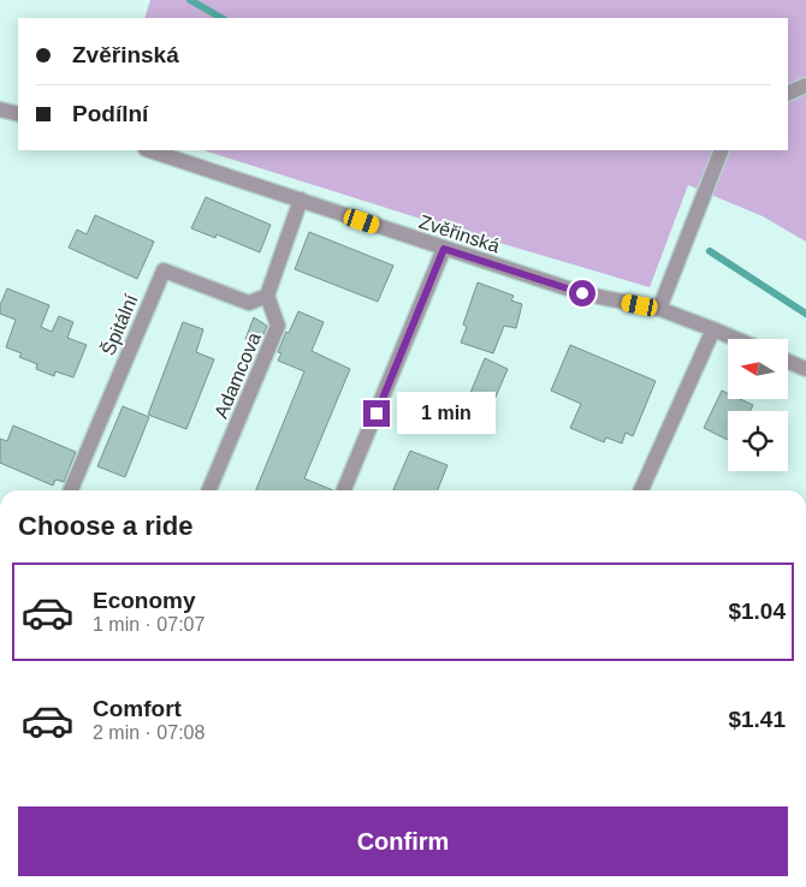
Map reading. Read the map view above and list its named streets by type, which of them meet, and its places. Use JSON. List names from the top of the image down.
{
  "streets": {
    "street": ["Zvěřinská", "Špitální", "Adamcova"]
  },
  "crossings": [
    ["Špitální", "Adamcova"]
  ],
  "north": "left",
  "page": {
    "banner": ["Zvěřinská", "Podílní"],
    "bubble": "1 min",
    "heading": "Choose a ride",
    "list": [
      {
        "name": "Economy",
        "note": "1 min · 07:07",
        "value": "$1.04"
      },
      {
        "name": "Comfort",
        "note": "2 min · 07:08",
        "value": "$1.41"
      }
    ],
    "buttons": "Confirm"
  }
}
